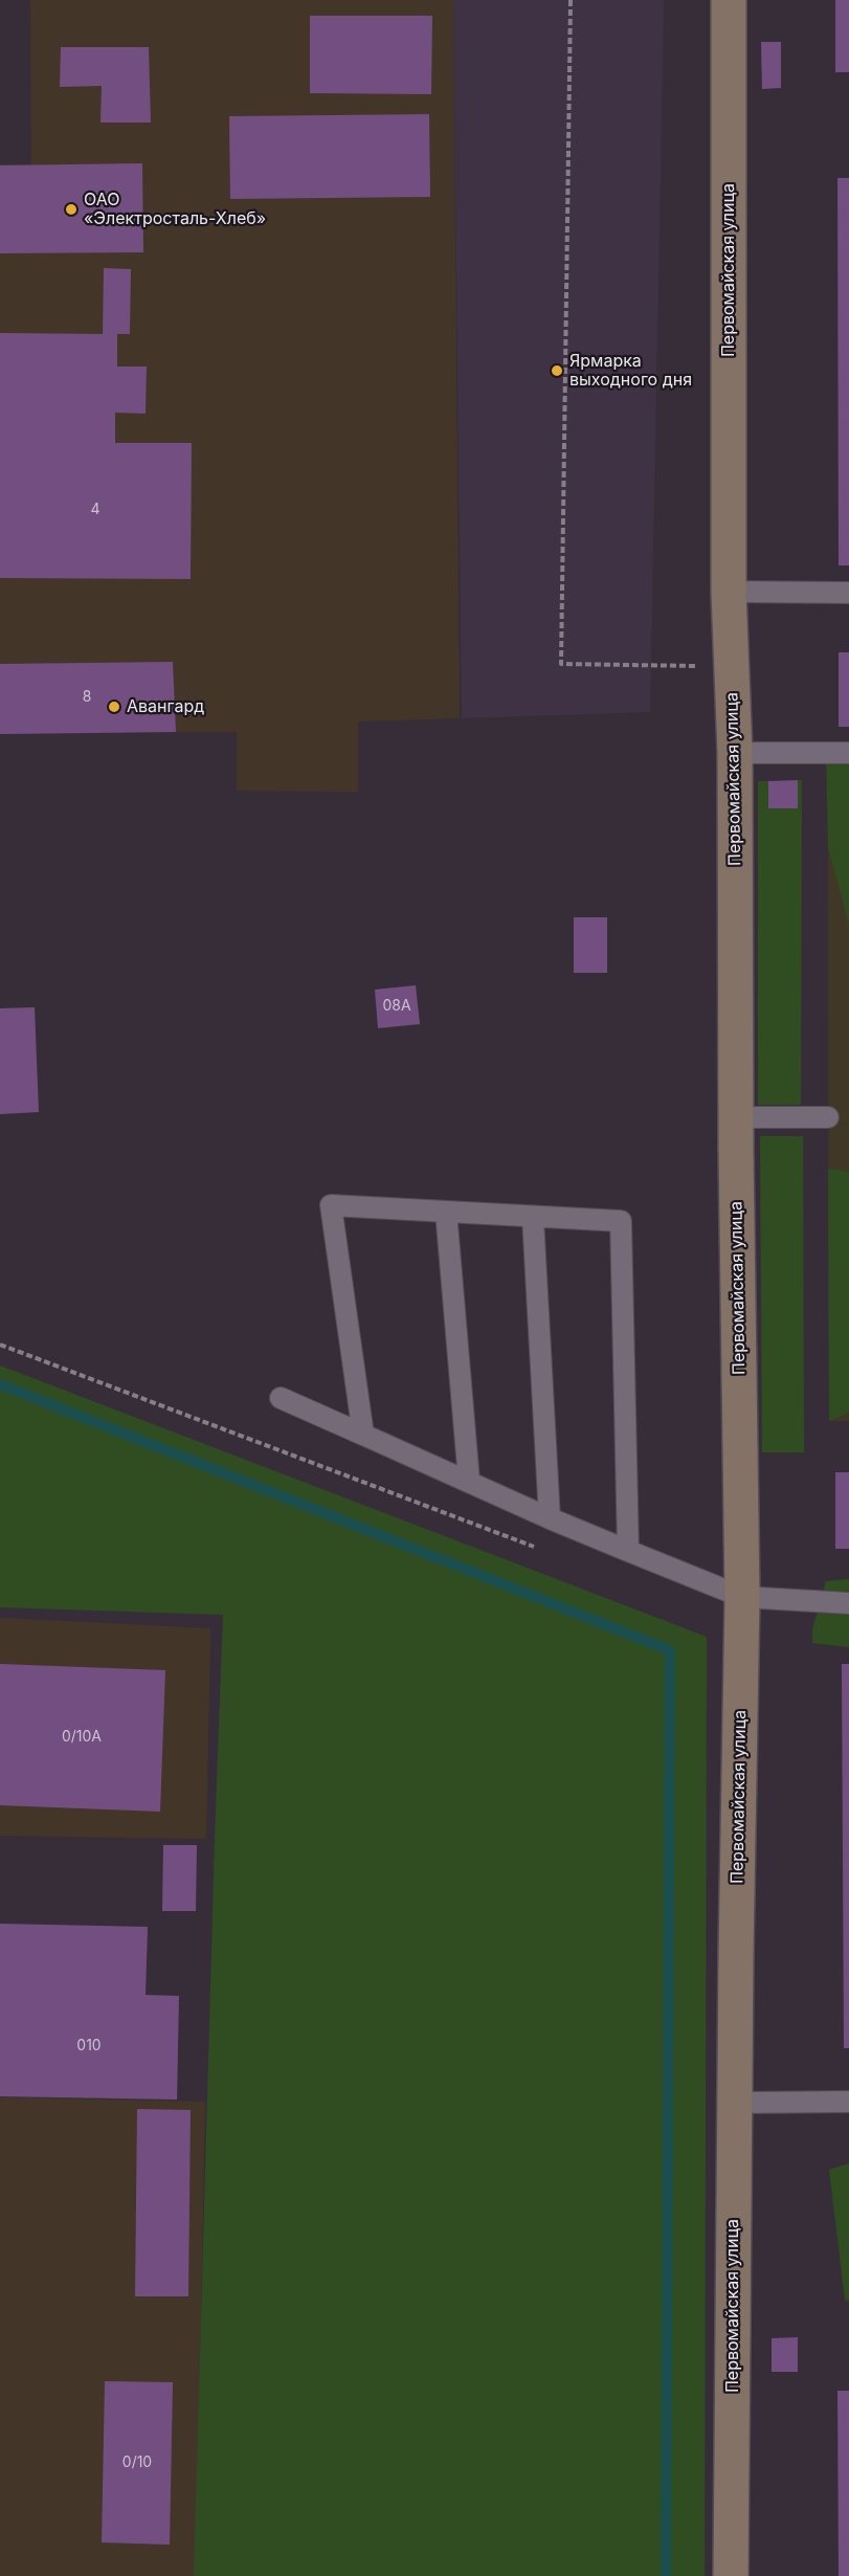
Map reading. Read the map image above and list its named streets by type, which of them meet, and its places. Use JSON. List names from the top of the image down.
{
  "streets": {
    "street": ["Первомайская улица"]
  },
  "places": ["ОАО «Электросталь-Хлеб»", "Ярмарка выходного дня", "Авангард"],
  "house_numbers": [
    "4",
    "8",
    "08А",
    "0/10А",
    "010",
    "0/10"
  ]
}
